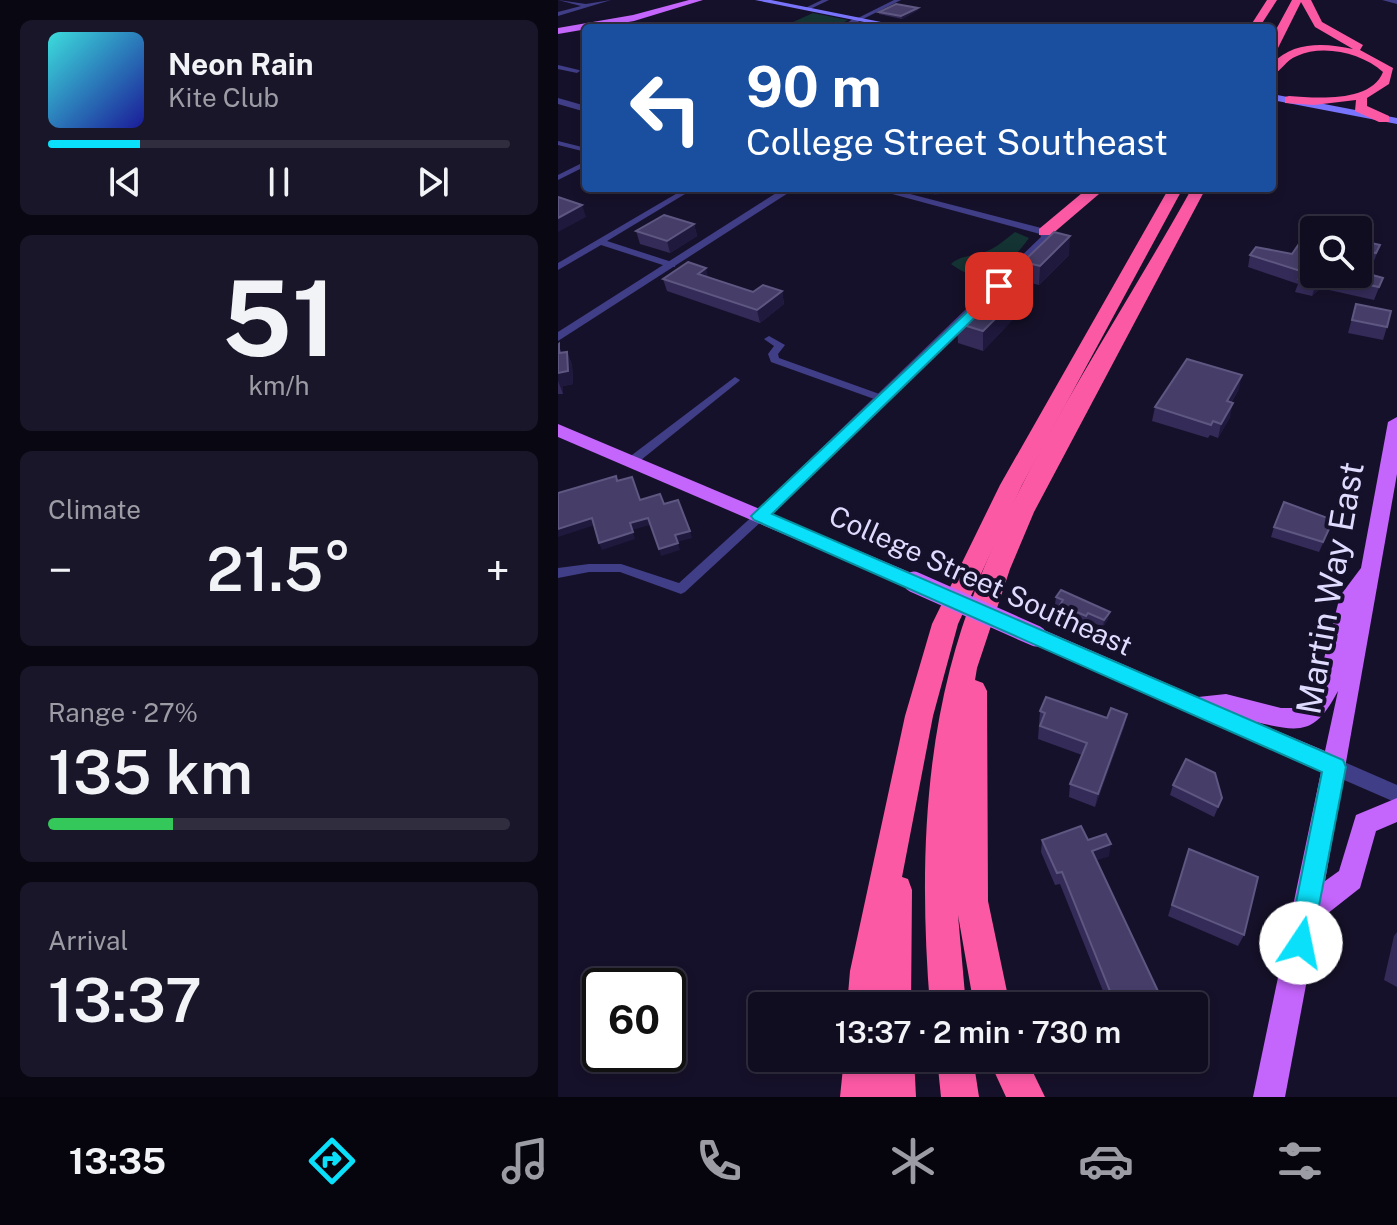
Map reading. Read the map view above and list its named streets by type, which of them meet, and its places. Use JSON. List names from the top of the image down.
{
  "streets": {
    "main road": ["College Street Southeast", "Martin Way East"]
  },
  "crossings": [
    ["College Street Southeast", "Martin Way East"]
  ],
  "page": {
    "turn": ["90 m", "College Street Southeast"],
    "song": ["Neon Rain", "Kite Club"],
    "tile": [
      ["51", "km/h"],
      "Climate",
      ["Range · 27%", "135 km"],
      ["Arrival", "13:37"]
    ],
    "heat": ["−", "21.5°", "+"],
    "limit": "60",
    "trip": "13:37 · 2 min · 730 m",
    "tabs": "13:35"
  }
}
